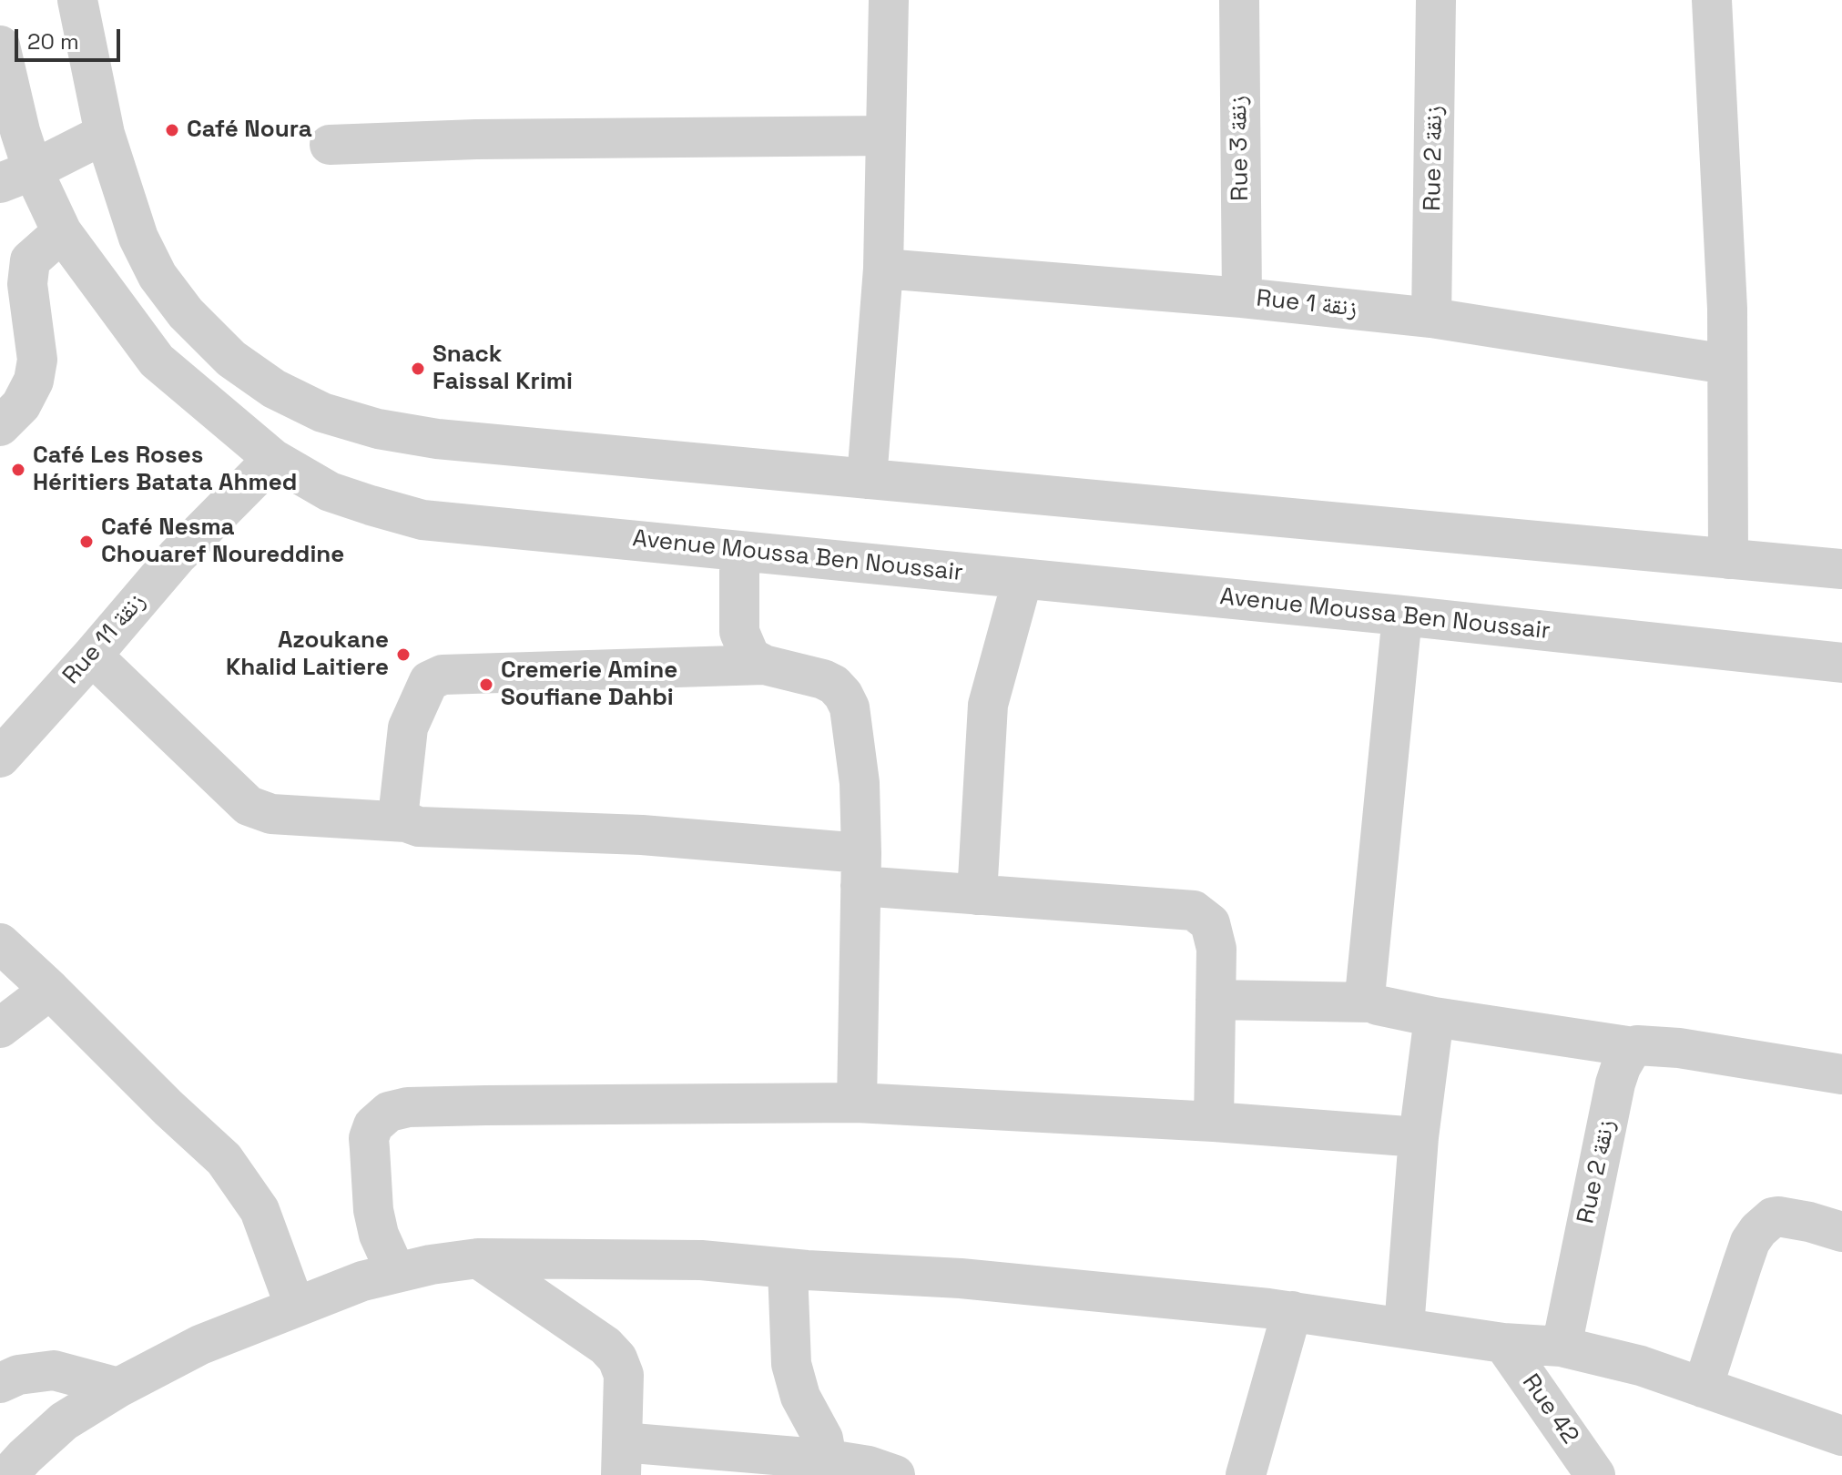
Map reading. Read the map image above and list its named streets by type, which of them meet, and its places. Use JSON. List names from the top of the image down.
{
  "streets": {
    "street": [
      "Rue 3 زنقة",
      "Rue 2 زنقة",
      "Rue 1 زنقة",
      "Avenue Moussa Ben Noussair",
      "Rue 11 زنقة",
      "Rue 42"
    ]
  },
  "crossings": [
    ["Rue 3 زنقة", "Rue 1 زنقة"],
    ["Rue 2 زنقة", "Rue 1 زنقة"],
    ["Avenue Moussa Ben Noussair", "Rue 11 زنقة"]
  ],
  "places": [
    "Café Noura",
    "Snack Faissal Krimi",
    "Café Les Roses Héritiers Batata Ahmed",
    "Café Nesma Chouaref Noureddine",
    "Azoukane Khalid Laitiere",
    "Cremerie Amine Soufiane Dahbi"
  ],
  "scale_bar": "20 m"
}
